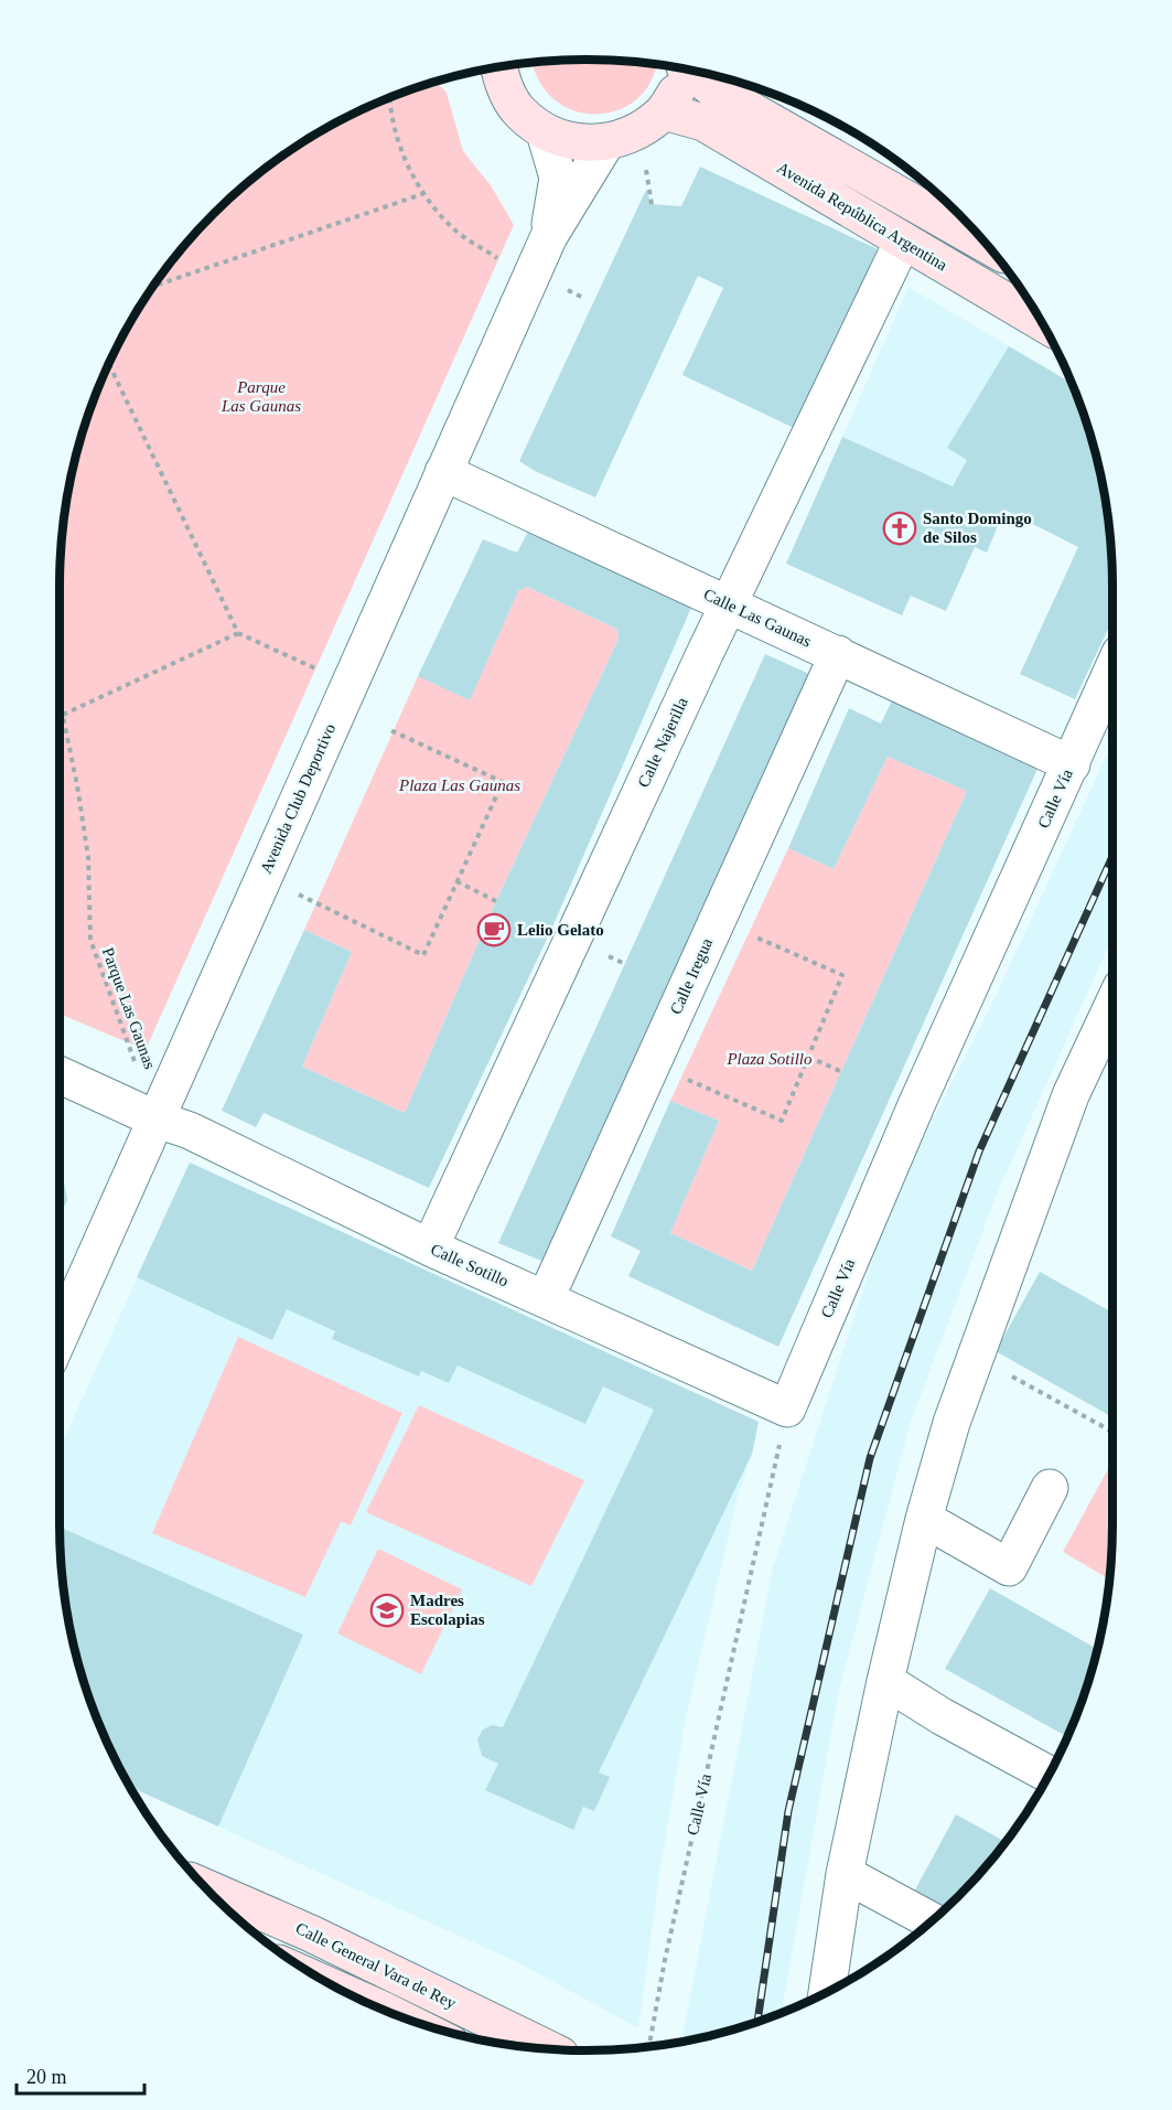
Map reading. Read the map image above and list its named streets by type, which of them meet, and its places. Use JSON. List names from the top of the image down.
{
  "streets": {
    "main road": ["Avenida República Argentina", "Calle General Vara de Rey"],
    "street": [
      "Calle Las Gaunas",
      "Calle Najerilla",
      "Avenida Club Deportivo",
      "Calle Vía",
      "Calle Iregua",
      "Calle Sotillo"
    ],
    "path": ["Parque Las Gaunas"]
  },
  "crossings": [
    ["Avenida República Argentina", "Calle Najerilla"],
    ["Calle Las Gaunas", "Calle Najerilla"],
    ["Calle Las Gaunas", "Avenida Club Deportivo"],
    ["Calle Las Gaunas", "Calle Vía"],
    ["Calle Las Gaunas", "Calle Iregua"],
    ["Calle Najerilla", "Calle Sotillo"],
    ["Avenida Club Deportivo", "Parque Las Gaunas"],
    ["Avenida Club Deportivo", "Calle Sotillo"],
    ["Calle Vía", "Calle Sotillo"],
    ["Calle Iregua", "Calle Sotillo"],
    ["Parque Las Gaunas", "Calle Sotillo"]
  ],
  "parks": ["Parque Las Gaunas", "Plaza Las Gaunas", "Plaza Sotillo"],
  "places": {
    "church": ["Santo Domingo de Silos"],
    "cafe": ["Lelio Gelato"],
    "school or university": ["Madres Escolapias"]
  },
  "scale_bar": "20 m"
}
